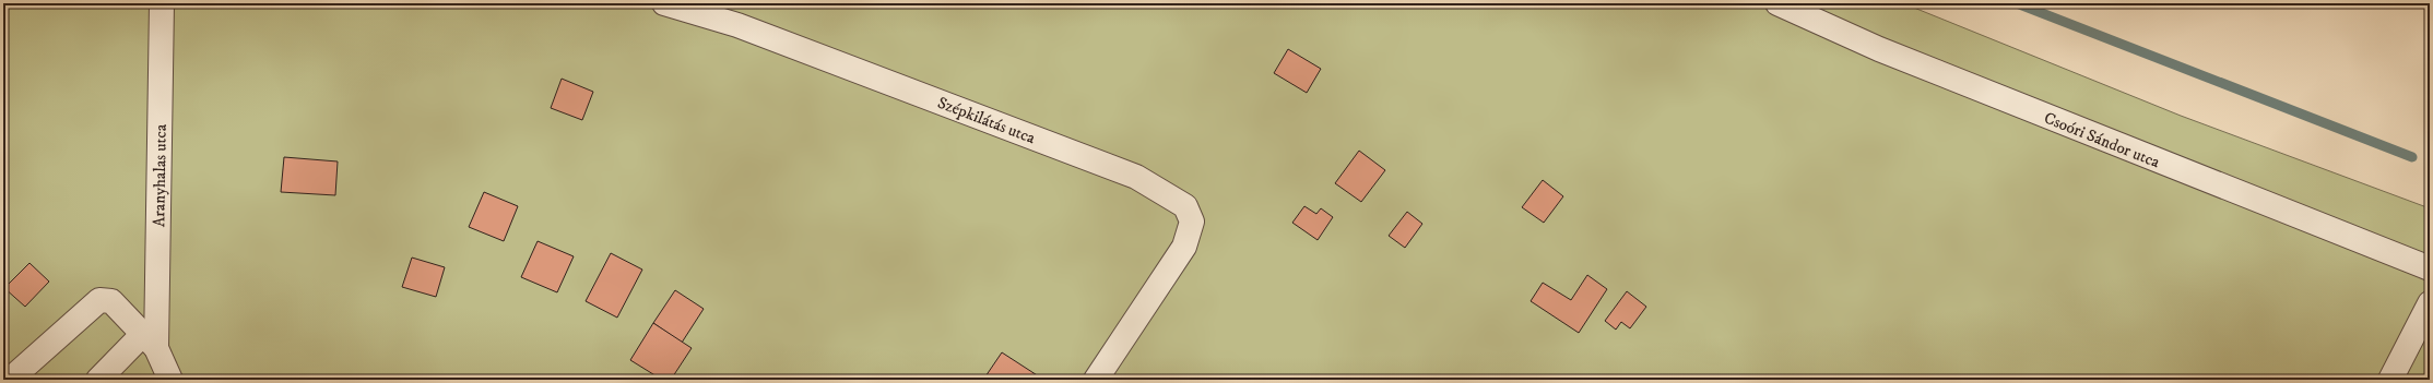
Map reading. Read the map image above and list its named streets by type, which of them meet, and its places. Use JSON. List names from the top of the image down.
{
  "streets": {
    "street": ["Szépkilátás utca", "Csoóri Sándor utca", "Aranyhalas utca"]
  }
}
